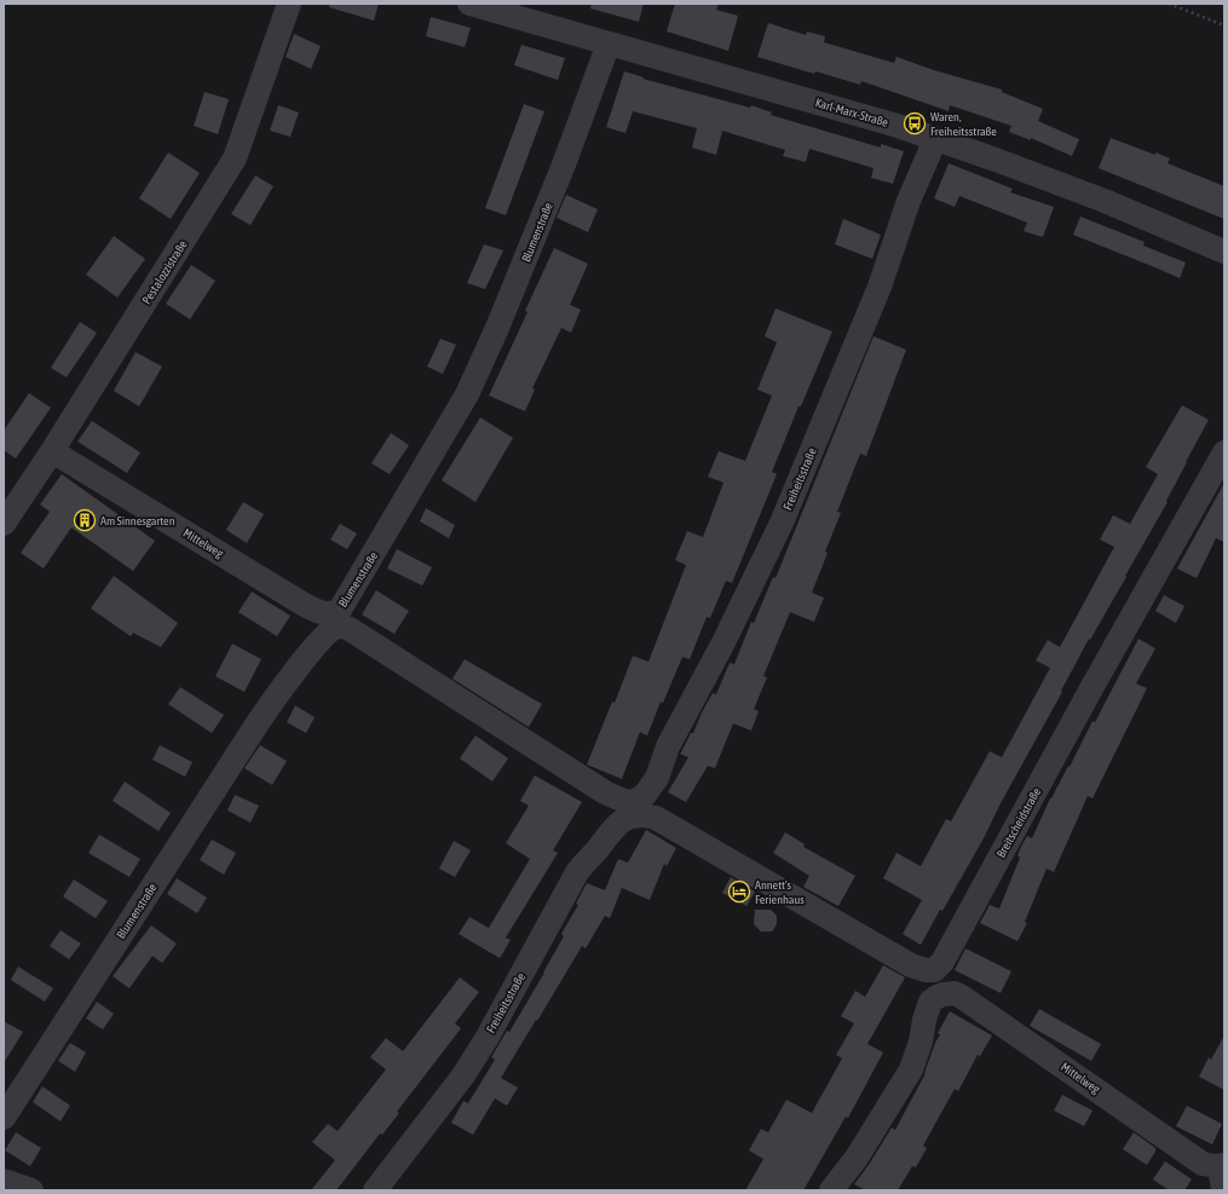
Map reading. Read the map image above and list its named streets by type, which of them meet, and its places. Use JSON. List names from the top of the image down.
{
  "streets": {
    "street": [
      "Karl-Marx-Straße",
      "Blumenstraße",
      "Pestalozzistraße",
      "Freiheitsstraße",
      "Mittelweg",
      "Breitscheidstraße"
    ]
  },
  "crossings": [
    ["Karl-Marx-Straße", "Blumenstraße"],
    ["Karl-Marx-Straße", "Freiheitsstraße"],
    ["Blumenstraße", "Mittelweg"],
    ["Pestalozzistraße", "Mittelweg"]
  ],
  "places": {
    "bus stop": ["Waren, Freiheitsstraße"],
    "building": ["Am Sinnesgarten"],
    "hotel": ["Annett's Ferienhaus"]
  }
}
